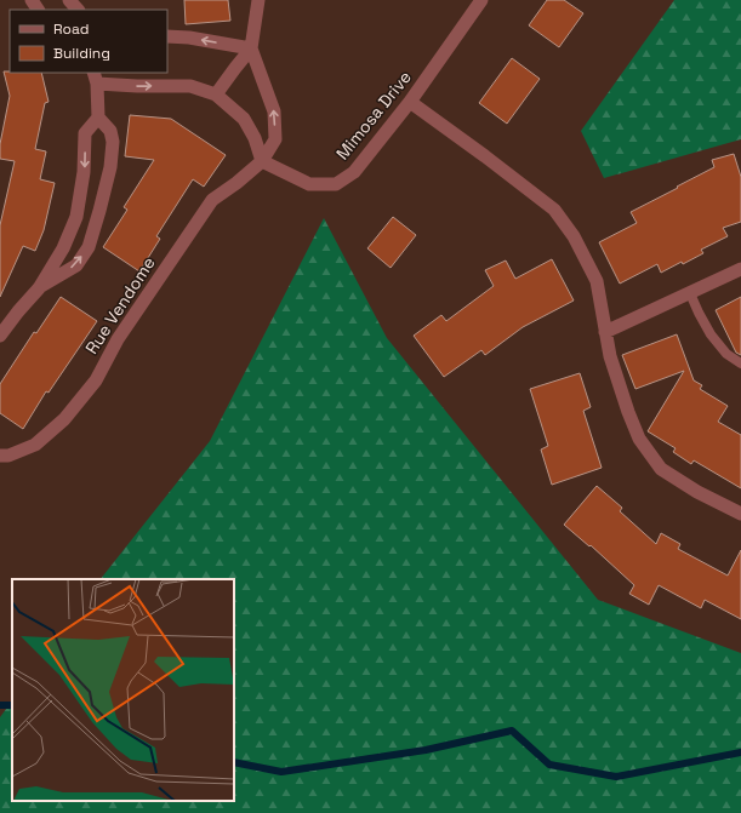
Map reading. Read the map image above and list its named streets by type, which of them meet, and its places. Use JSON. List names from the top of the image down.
{
  "streets": {
    "street": ["Mimosa Drive", "Rue Vendome"]
  },
  "crossings": [
    ["Mimosa Drive", "Rue Vendome"]
  ],
  "legend": ["Road", "Building"]
}
